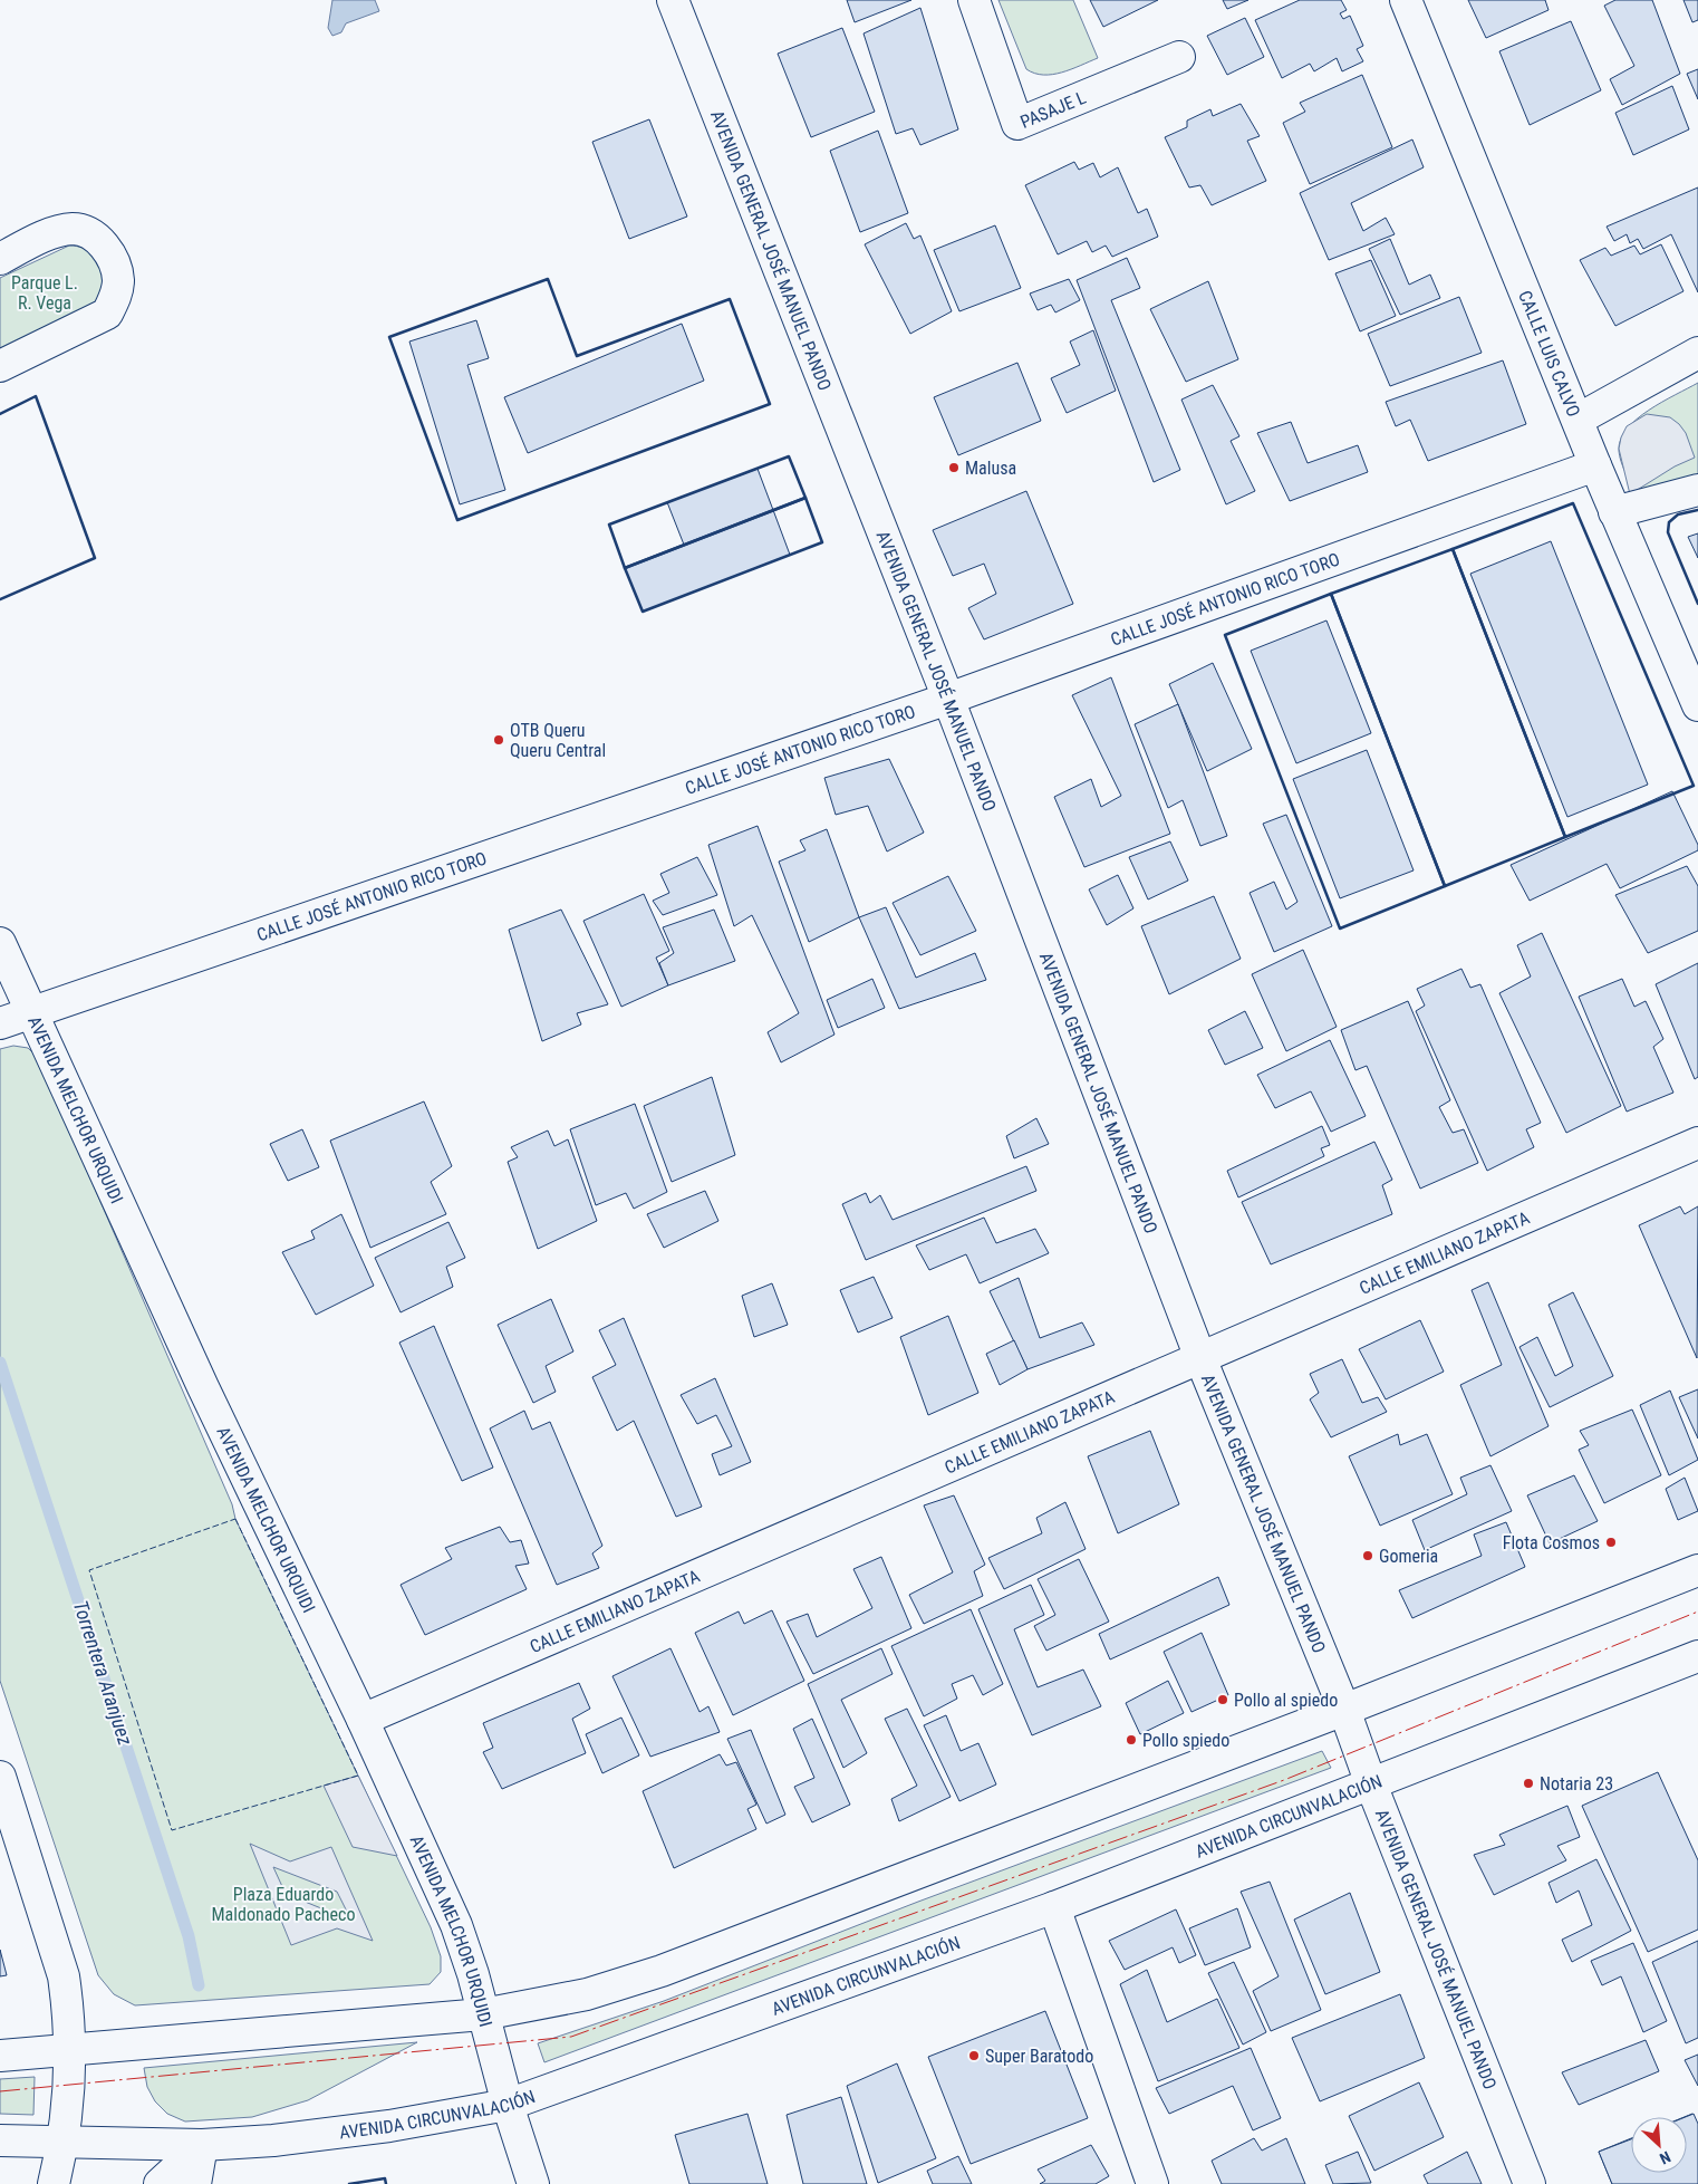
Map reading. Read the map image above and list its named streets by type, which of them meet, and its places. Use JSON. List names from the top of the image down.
{
  "streets": {
    "main road": [
      "PASAJE L",
      "AVENIDA GENERAL JOSÉ MANUEL PANDO",
      "CALLE LUIS CALVO",
      "CALLE JOSÉ ANTONIO RICO TORO",
      "AVENIDA MELCHOR URQUIDI",
      "CALLE EMILIANO ZAPATA",
      "AVENIDA CIRCUNVALACIÓN"
    ]
  },
  "crossings": [
    ["AVENIDA GENERAL JOSÉ MANUEL PANDO", "CALLE JOSÉ ANTONIO RICO TORO"],
    ["AVENIDA GENERAL JOSÉ MANUEL PANDO", "CALLE EMILIANO ZAPATA"],
    ["AVENIDA GENERAL JOSÉ MANUEL PANDO", "AVENIDA CIRCUNVALACIÓN"],
    ["CALLE LUIS CALVO", "CALLE JOSÉ ANTONIO RICO TORO"],
    ["CALLE JOSÉ ANTONIO RICO TORO", "AVENIDA MELCHOR URQUIDI"],
    ["AVENIDA MELCHOR URQUIDI", "CALLE EMILIANO ZAPATA"],
    ["AVENIDA MELCHOR URQUIDI", "AVENIDA CIRCUNVALACIÓN"]
  ],
  "water": ["Torrentera Aranjuez"],
  "parks": ["Parque L. R. Vega", "Plaza Eduardo Maldonado Pacheco"],
  "places": [
    "Malusa",
    "OTB Queru Queru Central",
    "Flota Cosmos",
    "Gomeria",
    "Pollo al spiedo",
    "Pollo spiedo",
    "Notaria 23",
    "Super Baratodo"
  ],
  "north": "bottom right"
}
